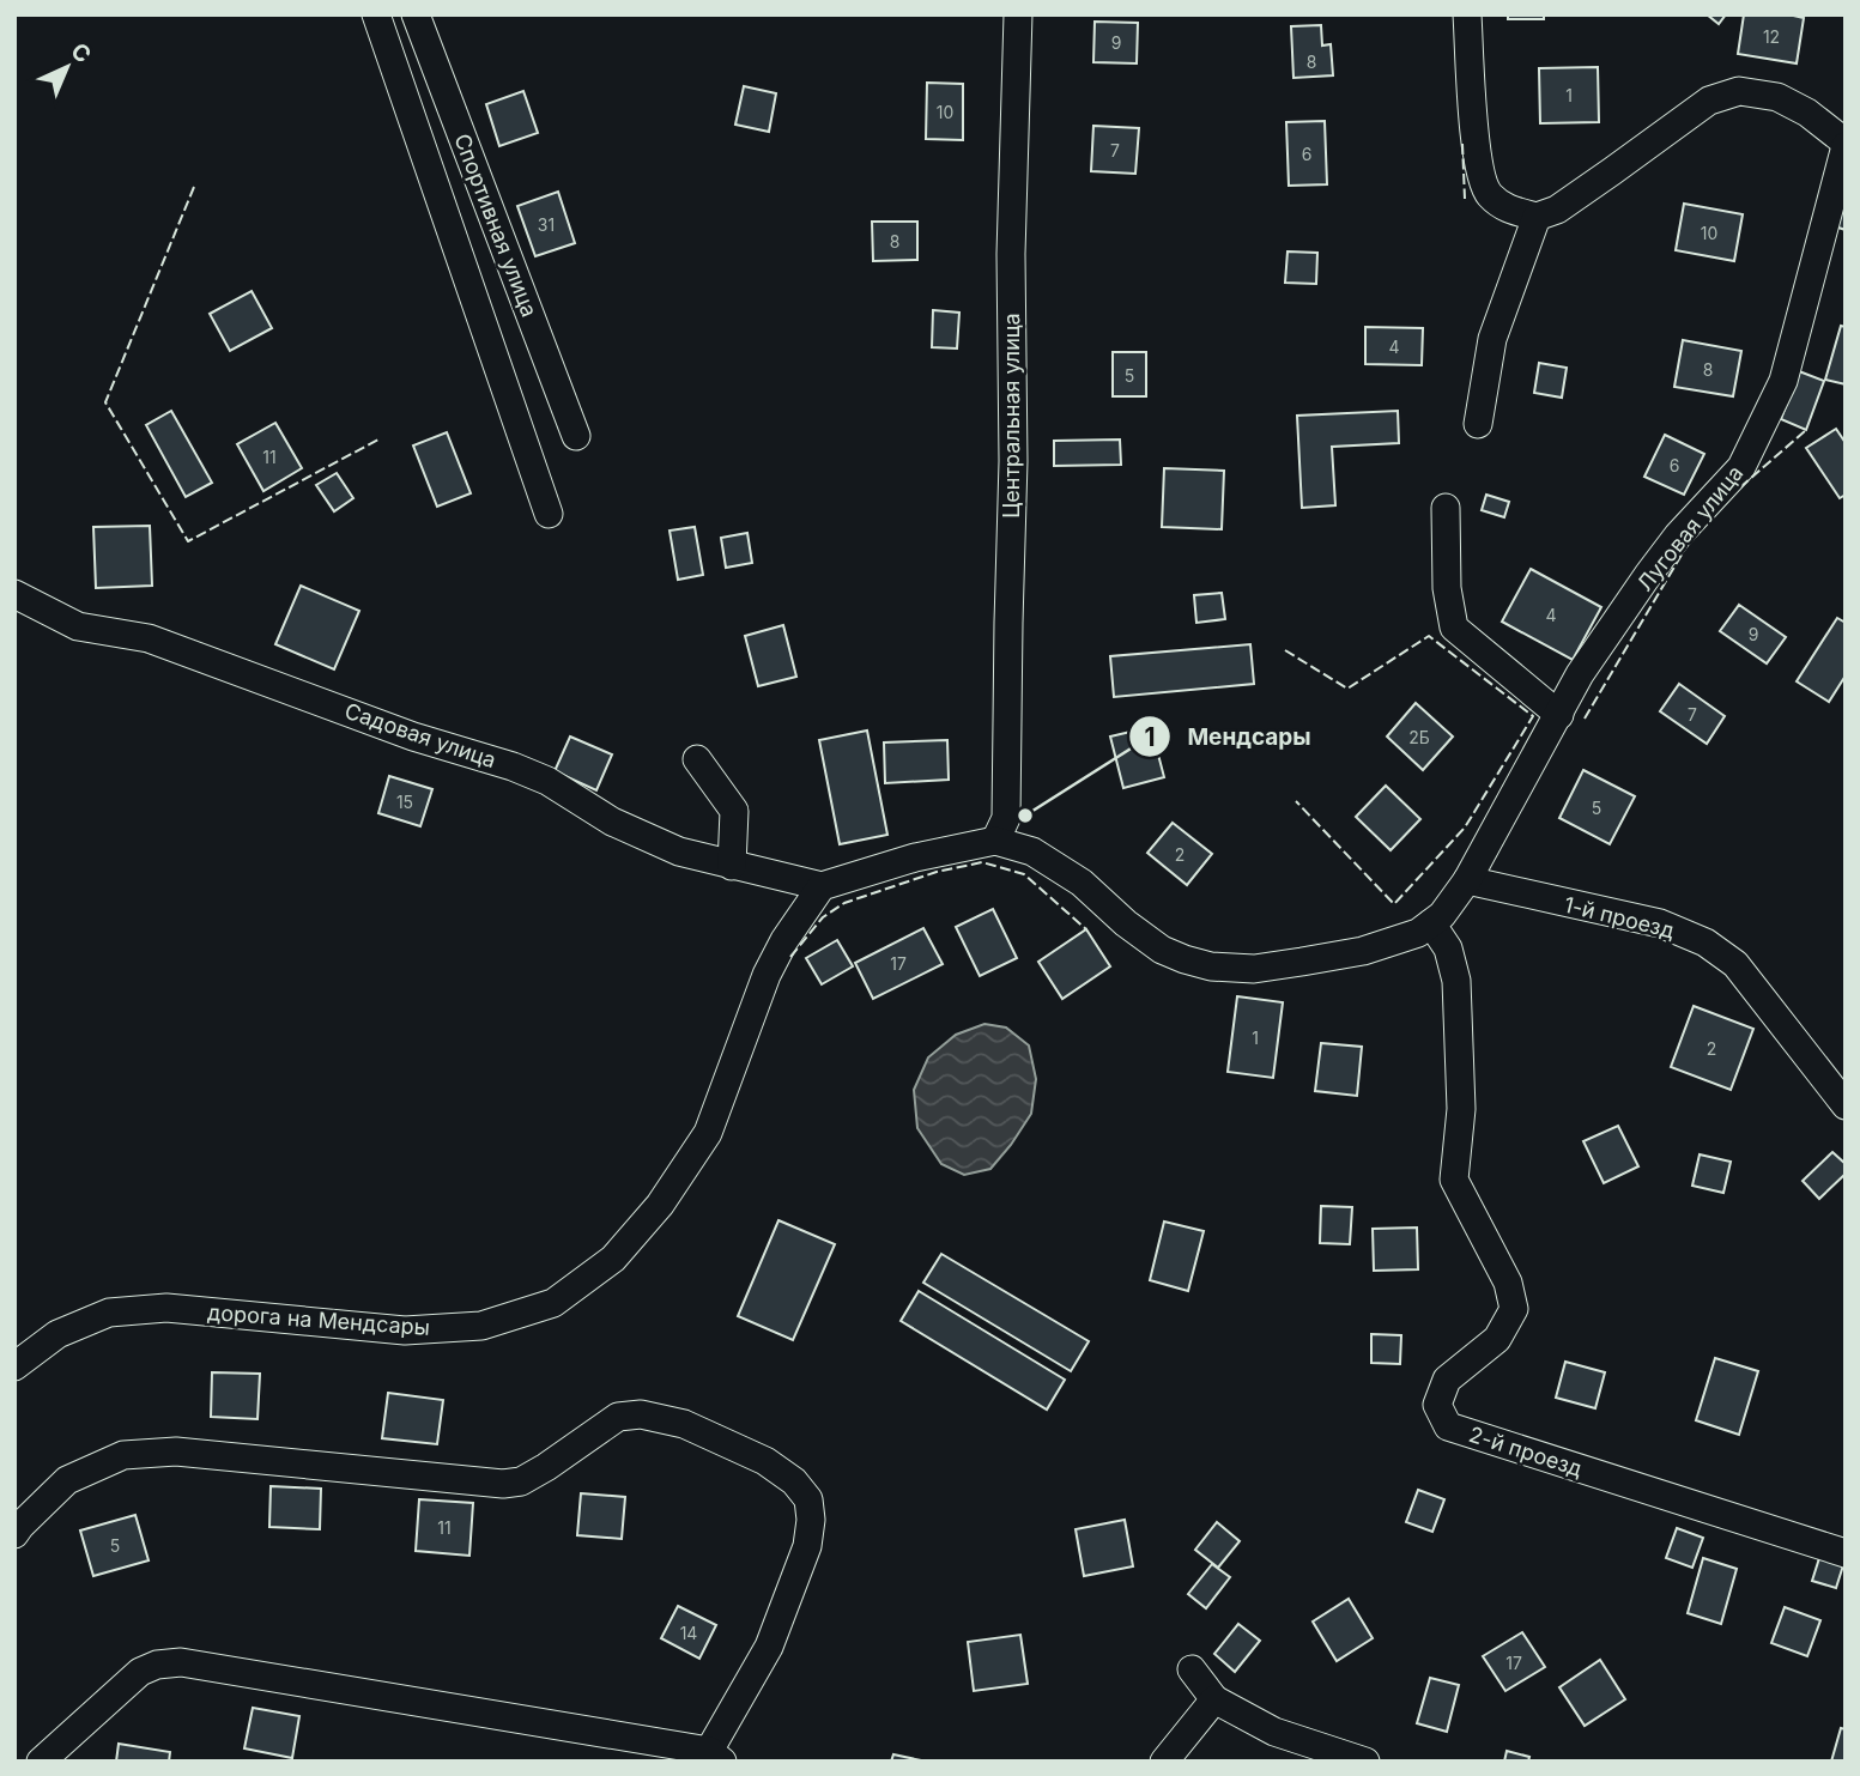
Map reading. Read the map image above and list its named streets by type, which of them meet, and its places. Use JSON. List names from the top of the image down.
{
  "streets": {
    "street": [
      "Спортивная улица",
      "Центральная улица",
      "Луговая улица",
      "Садовая улица",
      "1-й проезд",
      "дорога на Мендсары",
      "2-й проезд"
    ]
  },
  "crossings": [
    ["Луговая улица", "1-й проезд"],
    ["Луговая улица", "2-й проезд"],
    ["Садовая улица", "дорога на Мендсары"]
  ],
  "places": ["Мендсары"],
  "house_numbers": [
    "12",
    "9",
    "8",
    "1",
    "10",
    "7",
    "6",
    "31",
    "10",
    "8",
    "4",
    "8",
    "5",
    "11",
    "6",
    "4",
    "9",
    "7",
    "2Б",
    "15",
    "5",
    "2",
    "17",
    "1",
    "2",
    "11",
    "5",
    "14",
    "17"
  ],
  "north": "top right"
}
